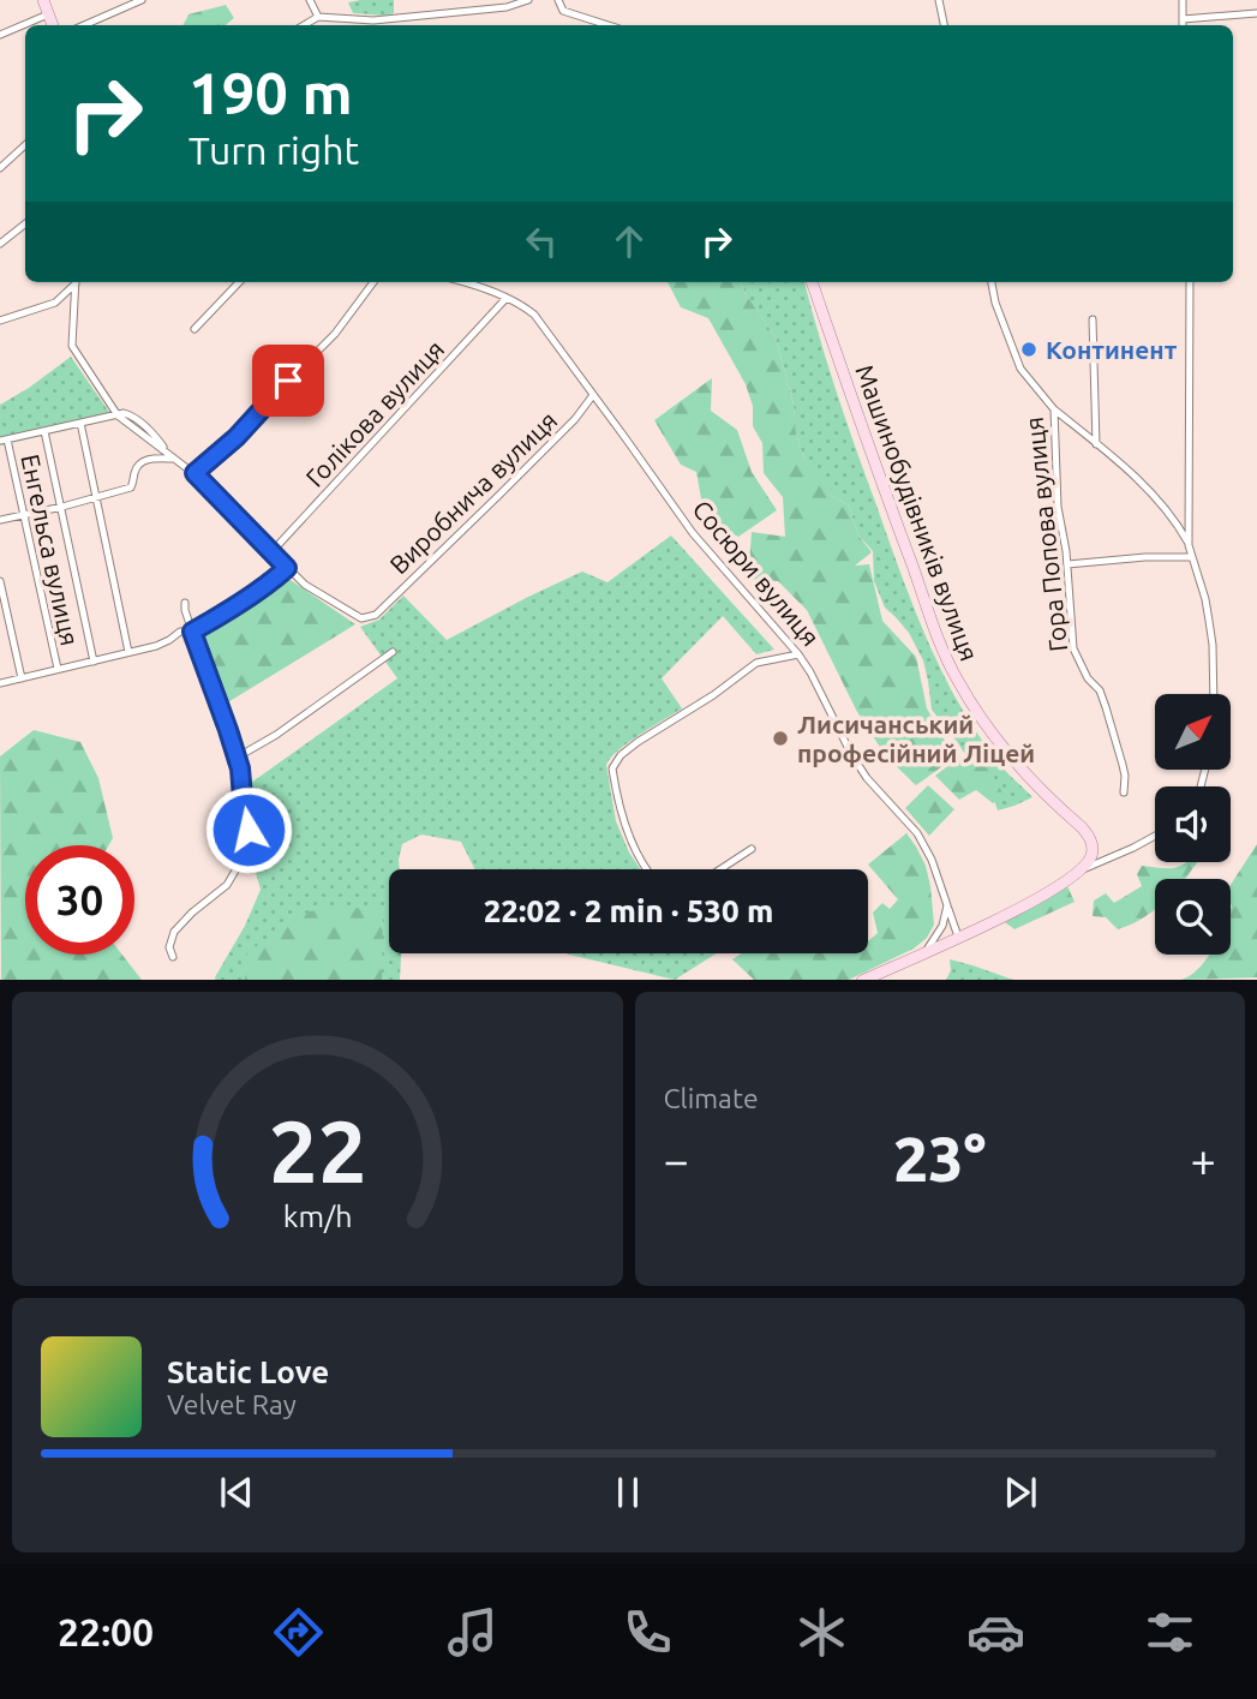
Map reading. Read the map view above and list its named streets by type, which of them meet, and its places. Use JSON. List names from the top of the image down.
{
  "streets": {
    "main road": ["Машинобудівників вулиця"],
    "street": [
      "Голікова вулиця",
      "Виробнича вулиця",
      "Гора Попова вулиця",
      "Енгельса вулиця",
      "Сосюри вулиця"
    ]
  },
  "crossings": [
    ["Голікова вулиця", "Сосюри вулиця"],
    ["Виробнича вулиця", "Сосюри вулиця"]
  ],
  "places": ["Континент", "Лисичанський професійний Ліцей"],
  "north": "top right",
  "page": {
    "turn": ["190 m", "Turn right"],
    "limit": "30",
    "trip": "22:02 · 2 min · 530 m",
    "tile": "Climate",
    "heat": ["−", "23°", "+"],
    "song": ["Static Love", "Velvet Ray"],
    "tabs": "22:00",
    "gauge": ["22", "km/h"]
  }
}
